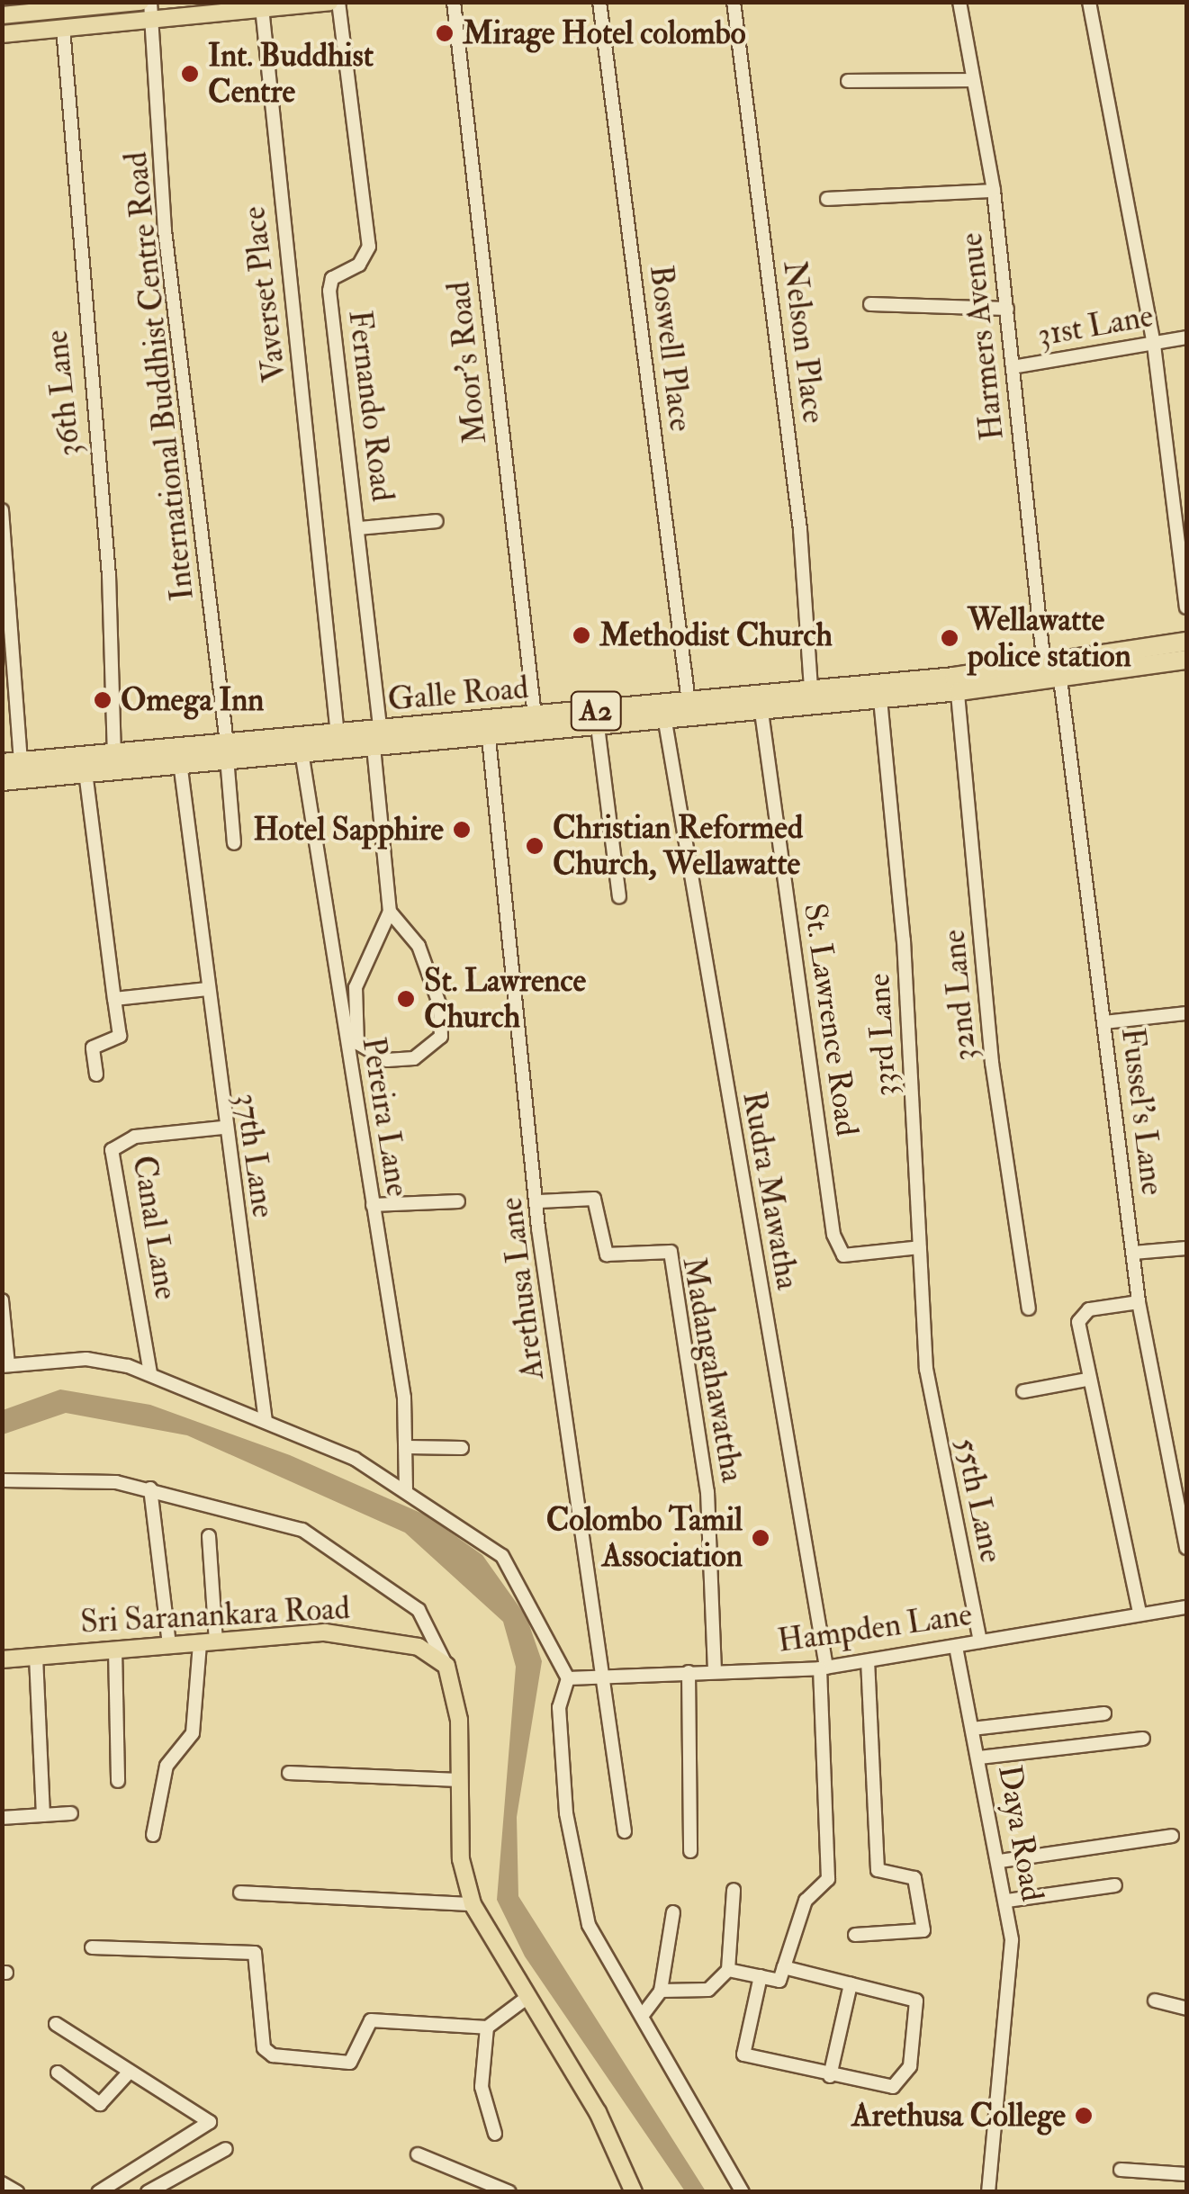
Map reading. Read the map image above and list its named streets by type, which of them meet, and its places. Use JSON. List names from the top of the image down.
{
  "streets": {
    "highway": ["Galle Road", "A2"],
    "main road": ["Sri Saranankara Road"],
    "street": [
      "Vaverset Place",
      "31st Lane",
      "Harmers Avenue",
      "Nelson Place",
      "Boswell Place",
      "Moor's Road",
      "International Buddhist Centre Road",
      "36th Lane",
      "Fernando Road",
      "32nd Lane",
      "St. Lawrence Road",
      "33rd Lane",
      "Fussel's Lane",
      "Pereira Lane",
      "37th Lane",
      "Rudra Mawatha",
      "Canal Lane",
      "Arethusa Lane",
      "Madangahawattha",
      "55th Lane",
      "Hampden Lane",
      "Daya Road"
    ]
  },
  "crossings": [
    ["Vaverset Place", "Galle Road"],
    ["31st Lane", "Harmers Avenue"],
    ["Harmers Avenue", "Galle Road"],
    ["Nelson Place", "Galle Road"],
    ["Boswell Place", "Galle Road"],
    ["Moor's Road", "Galle Road"],
    ["International Buddhist Centre Road", "Galle Road"],
    ["36th Lane", "Galle Road"],
    ["Fernando Road", "Galle Road"],
    ["Galle Road", "32nd Lane"],
    ["Galle Road", "St. Lawrence Road"],
    ["Galle Road", "33rd Lane"],
    ["Galle Road", "Fussel's Lane"],
    ["Galle Road", "Pereira Lane"],
    ["Galle Road", "37th Lane"],
    ["Galle Road", "Rudra Mawatha"],
    ["Galle Road", "Arethusa Lane"],
    ["St. Lawrence Road", "33rd Lane"],
    ["33rd Lane", "55th Lane"],
    ["37th Lane", "Canal Lane"],
    ["Rudra Mawatha", "Hampden Lane"],
    ["Arethusa Lane", "Madangahawattha"],
    ["Arethusa Lane", "Hampden Lane"],
    ["Madangahawattha", "Hampden Lane"],
    ["55th Lane", "Hampden Lane"],
    ["Hampden Lane", "Daya Road"]
  ],
  "places": [
    "Mirage Hotel colombo",
    "Int. Buddhist Centre",
    "Methodist Church",
    "Wellawatte police station",
    "Omega Inn",
    "Hotel Sapphire",
    "Christian Reformed Church, Wellawatte",
    "St. Lawrence Church",
    "Colombo Tamil Association",
    "Arethusa College"
  ]
}
